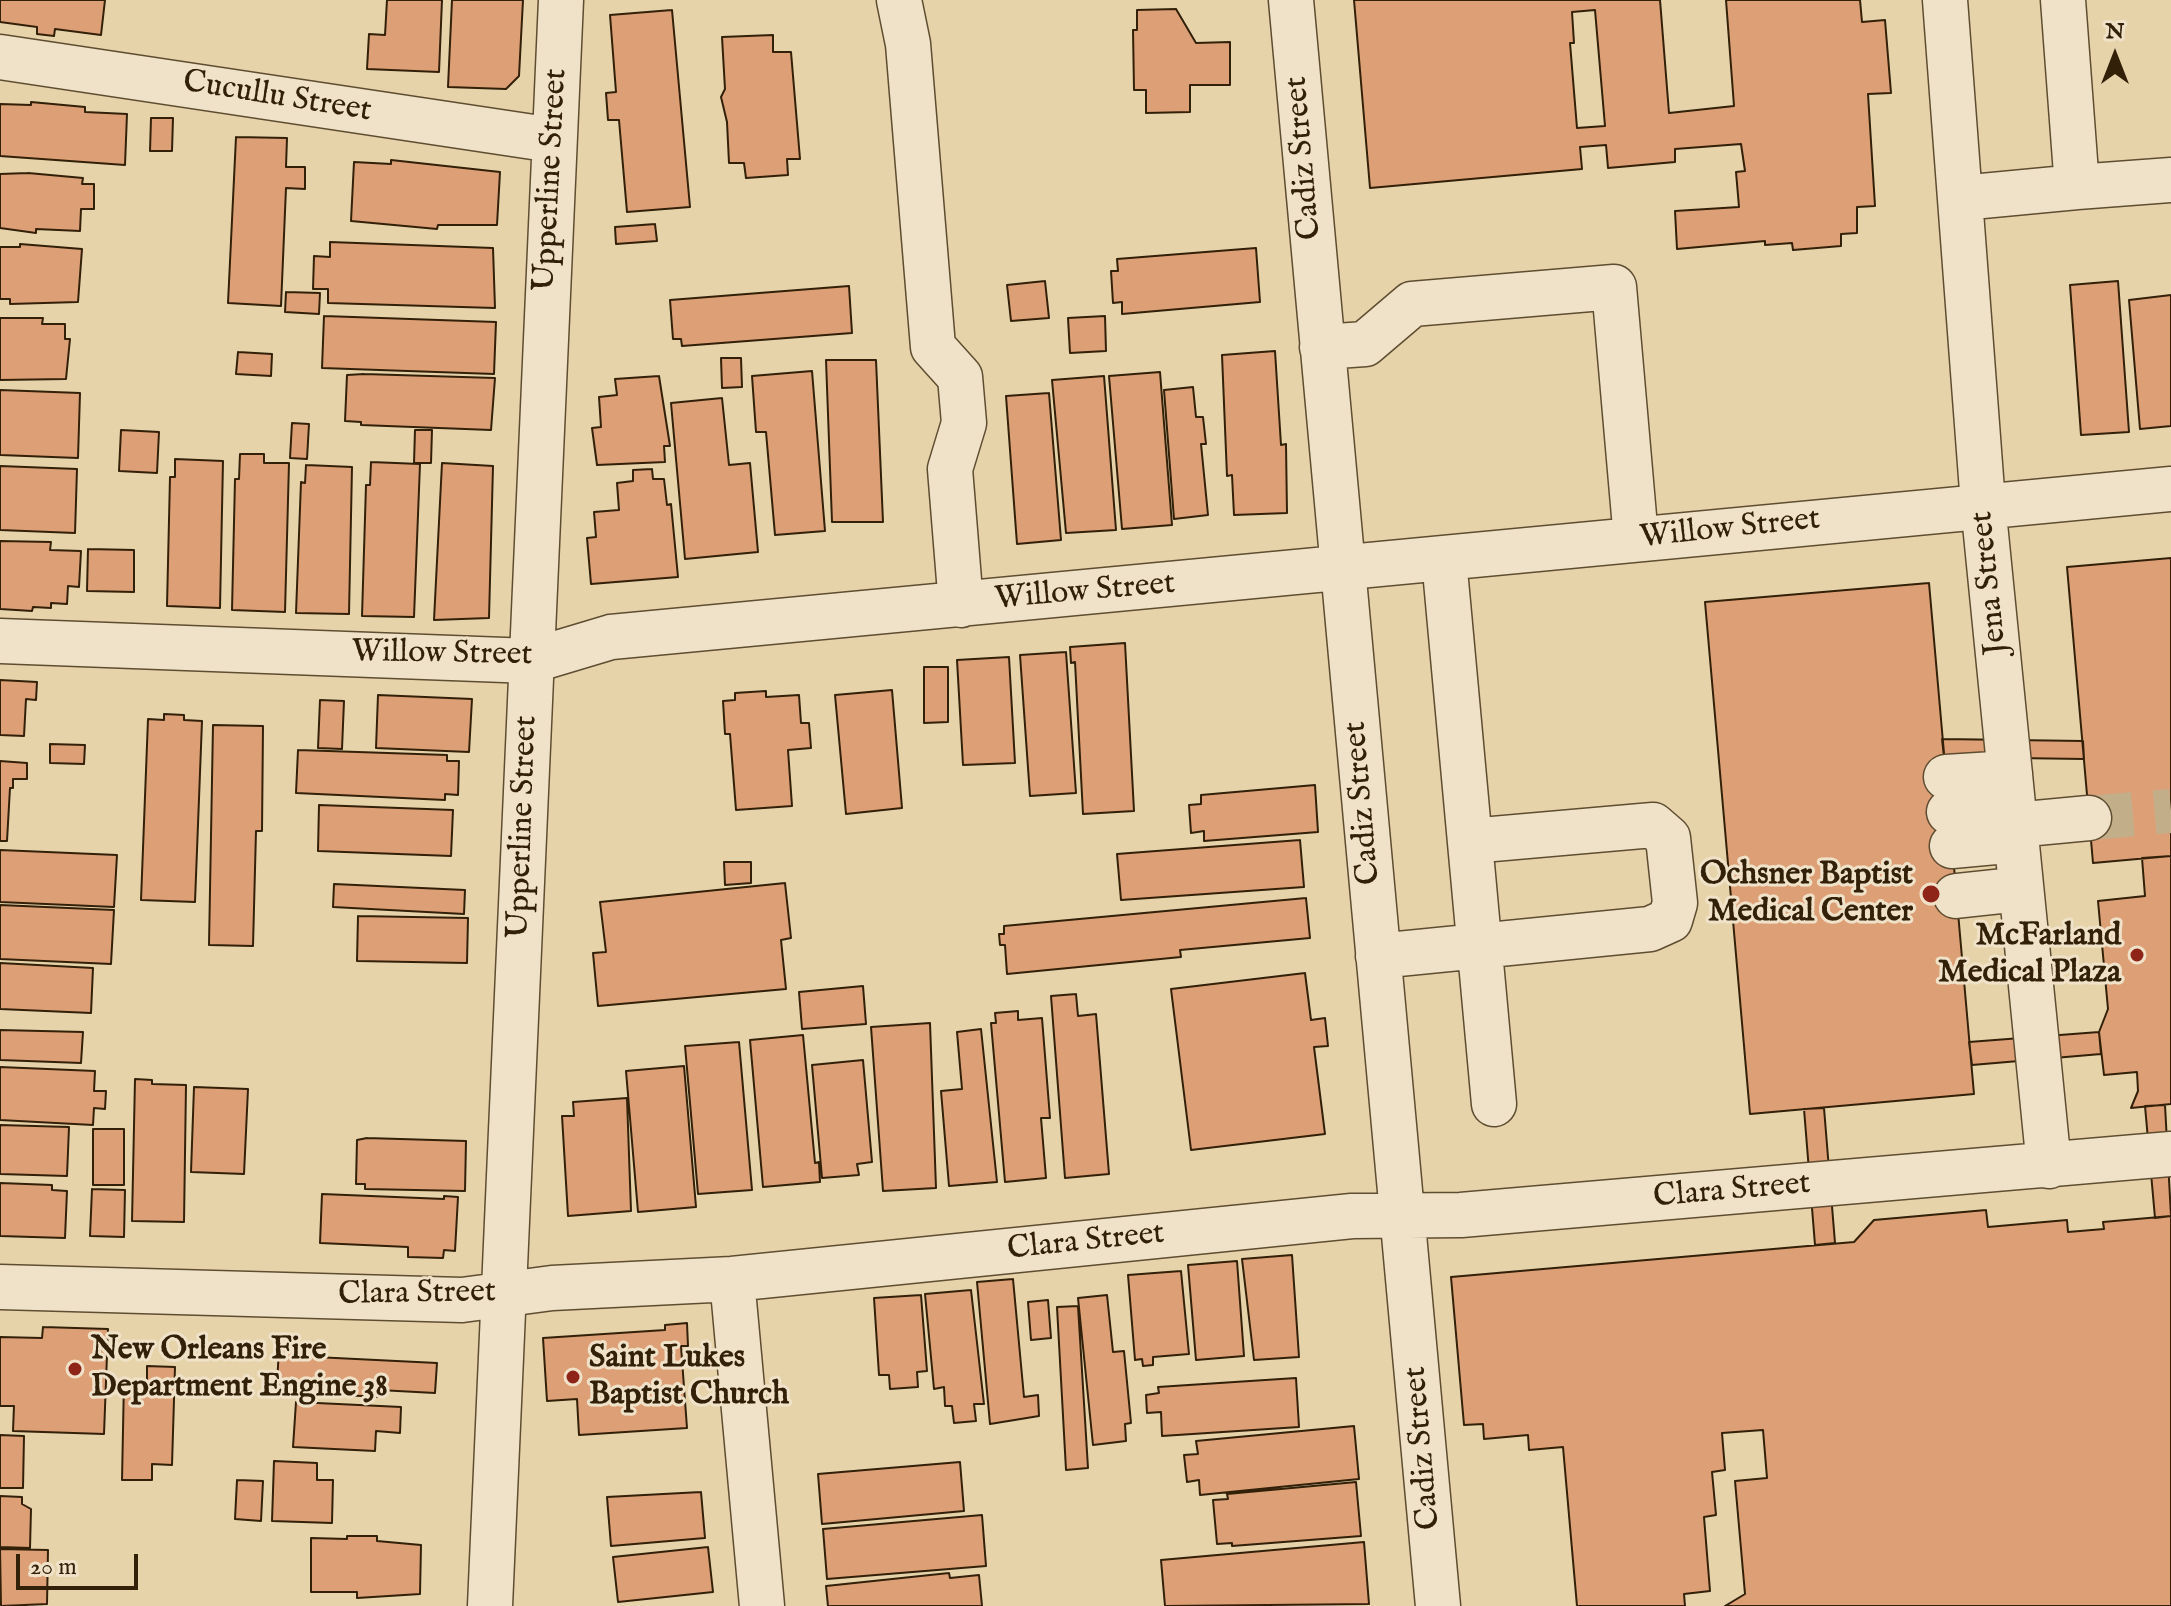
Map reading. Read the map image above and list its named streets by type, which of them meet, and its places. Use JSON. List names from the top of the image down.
{
  "streets": {
    "street": [
      "Cucullu Street",
      "Cadiz Street",
      "Upperline Street",
      "Willow Street",
      "Jena Street",
      "Clara Street"
    ]
  },
  "crossings": [
    ["Cucullu Street", "Upperline Street"],
    ["Cadiz Street", "Willow Street"],
    ["Cadiz Street", "Clara Street"],
    ["Upperline Street", "Willow Street"],
    ["Upperline Street", "Clara Street"],
    ["Willow Street", "Jena Street"],
    ["Jena Street", "Clara Street"]
  ],
  "places": [
    "Ochsner Baptist Medical Center",
    "McFarland Medical Plaza",
    "New Orleans Fire Department Engine 38",
    "Saint Lukes Baptist Church"
  ],
  "scale_bar": "20 m",
  "north": "top"
}
